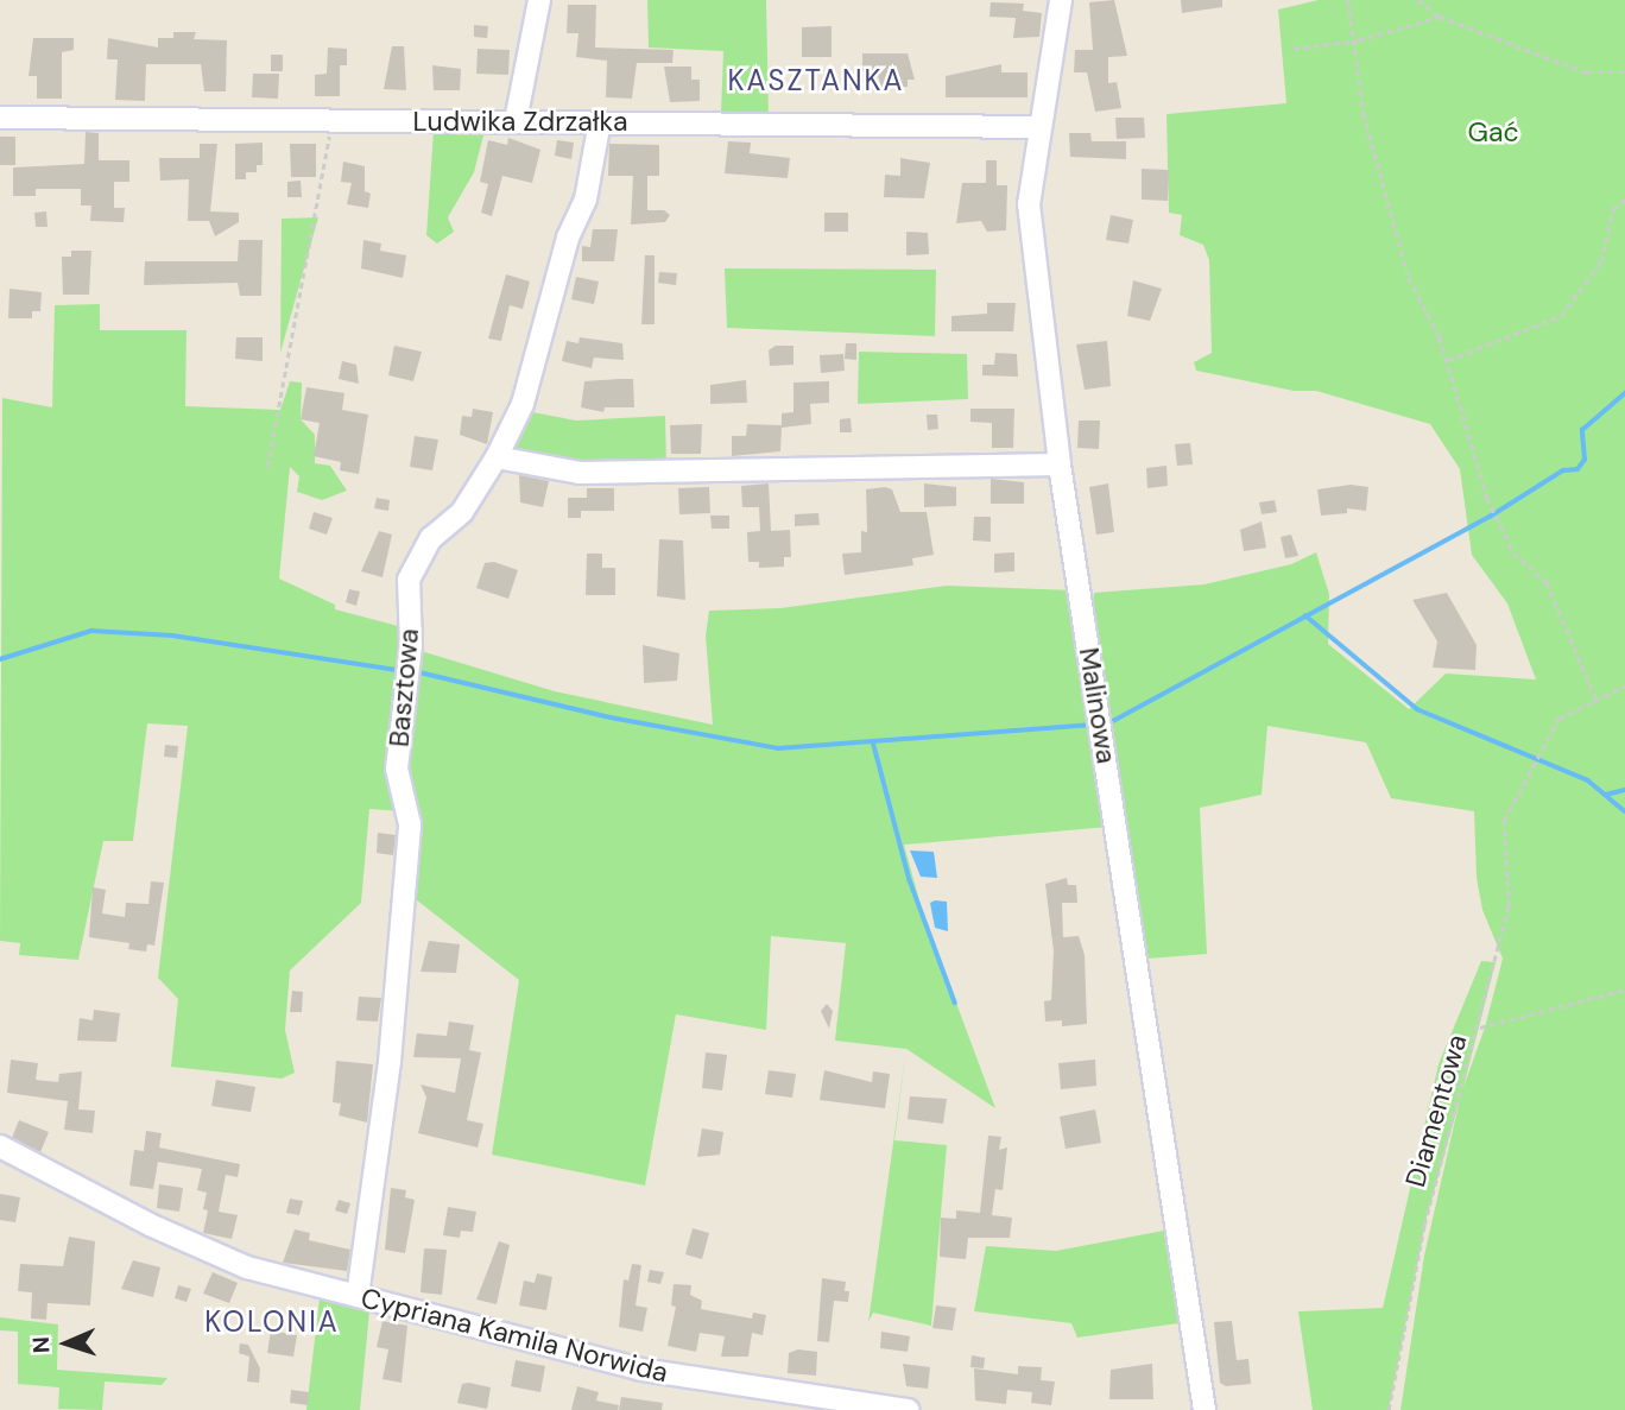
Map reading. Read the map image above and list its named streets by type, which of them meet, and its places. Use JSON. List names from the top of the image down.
{
  "streets": {
    "street": [
      "Ludwika Zdrzałka",
      "Basztowa",
      "Malinowa",
      "Cypriana Kamila Norwida"
    ],
    "path": ["Diamentowa"]
  },
  "crossings": [
    ["Ludwika Zdrzałka", "Basztowa"],
    ["Ludwika Zdrzałka", "Malinowa"],
    ["Basztowa", "Cypriana Kamila Norwida"]
  ],
  "districts": ["KASZTANKA", "KOLONIA"],
  "parks": ["Gać"],
  "north": "left"
}
